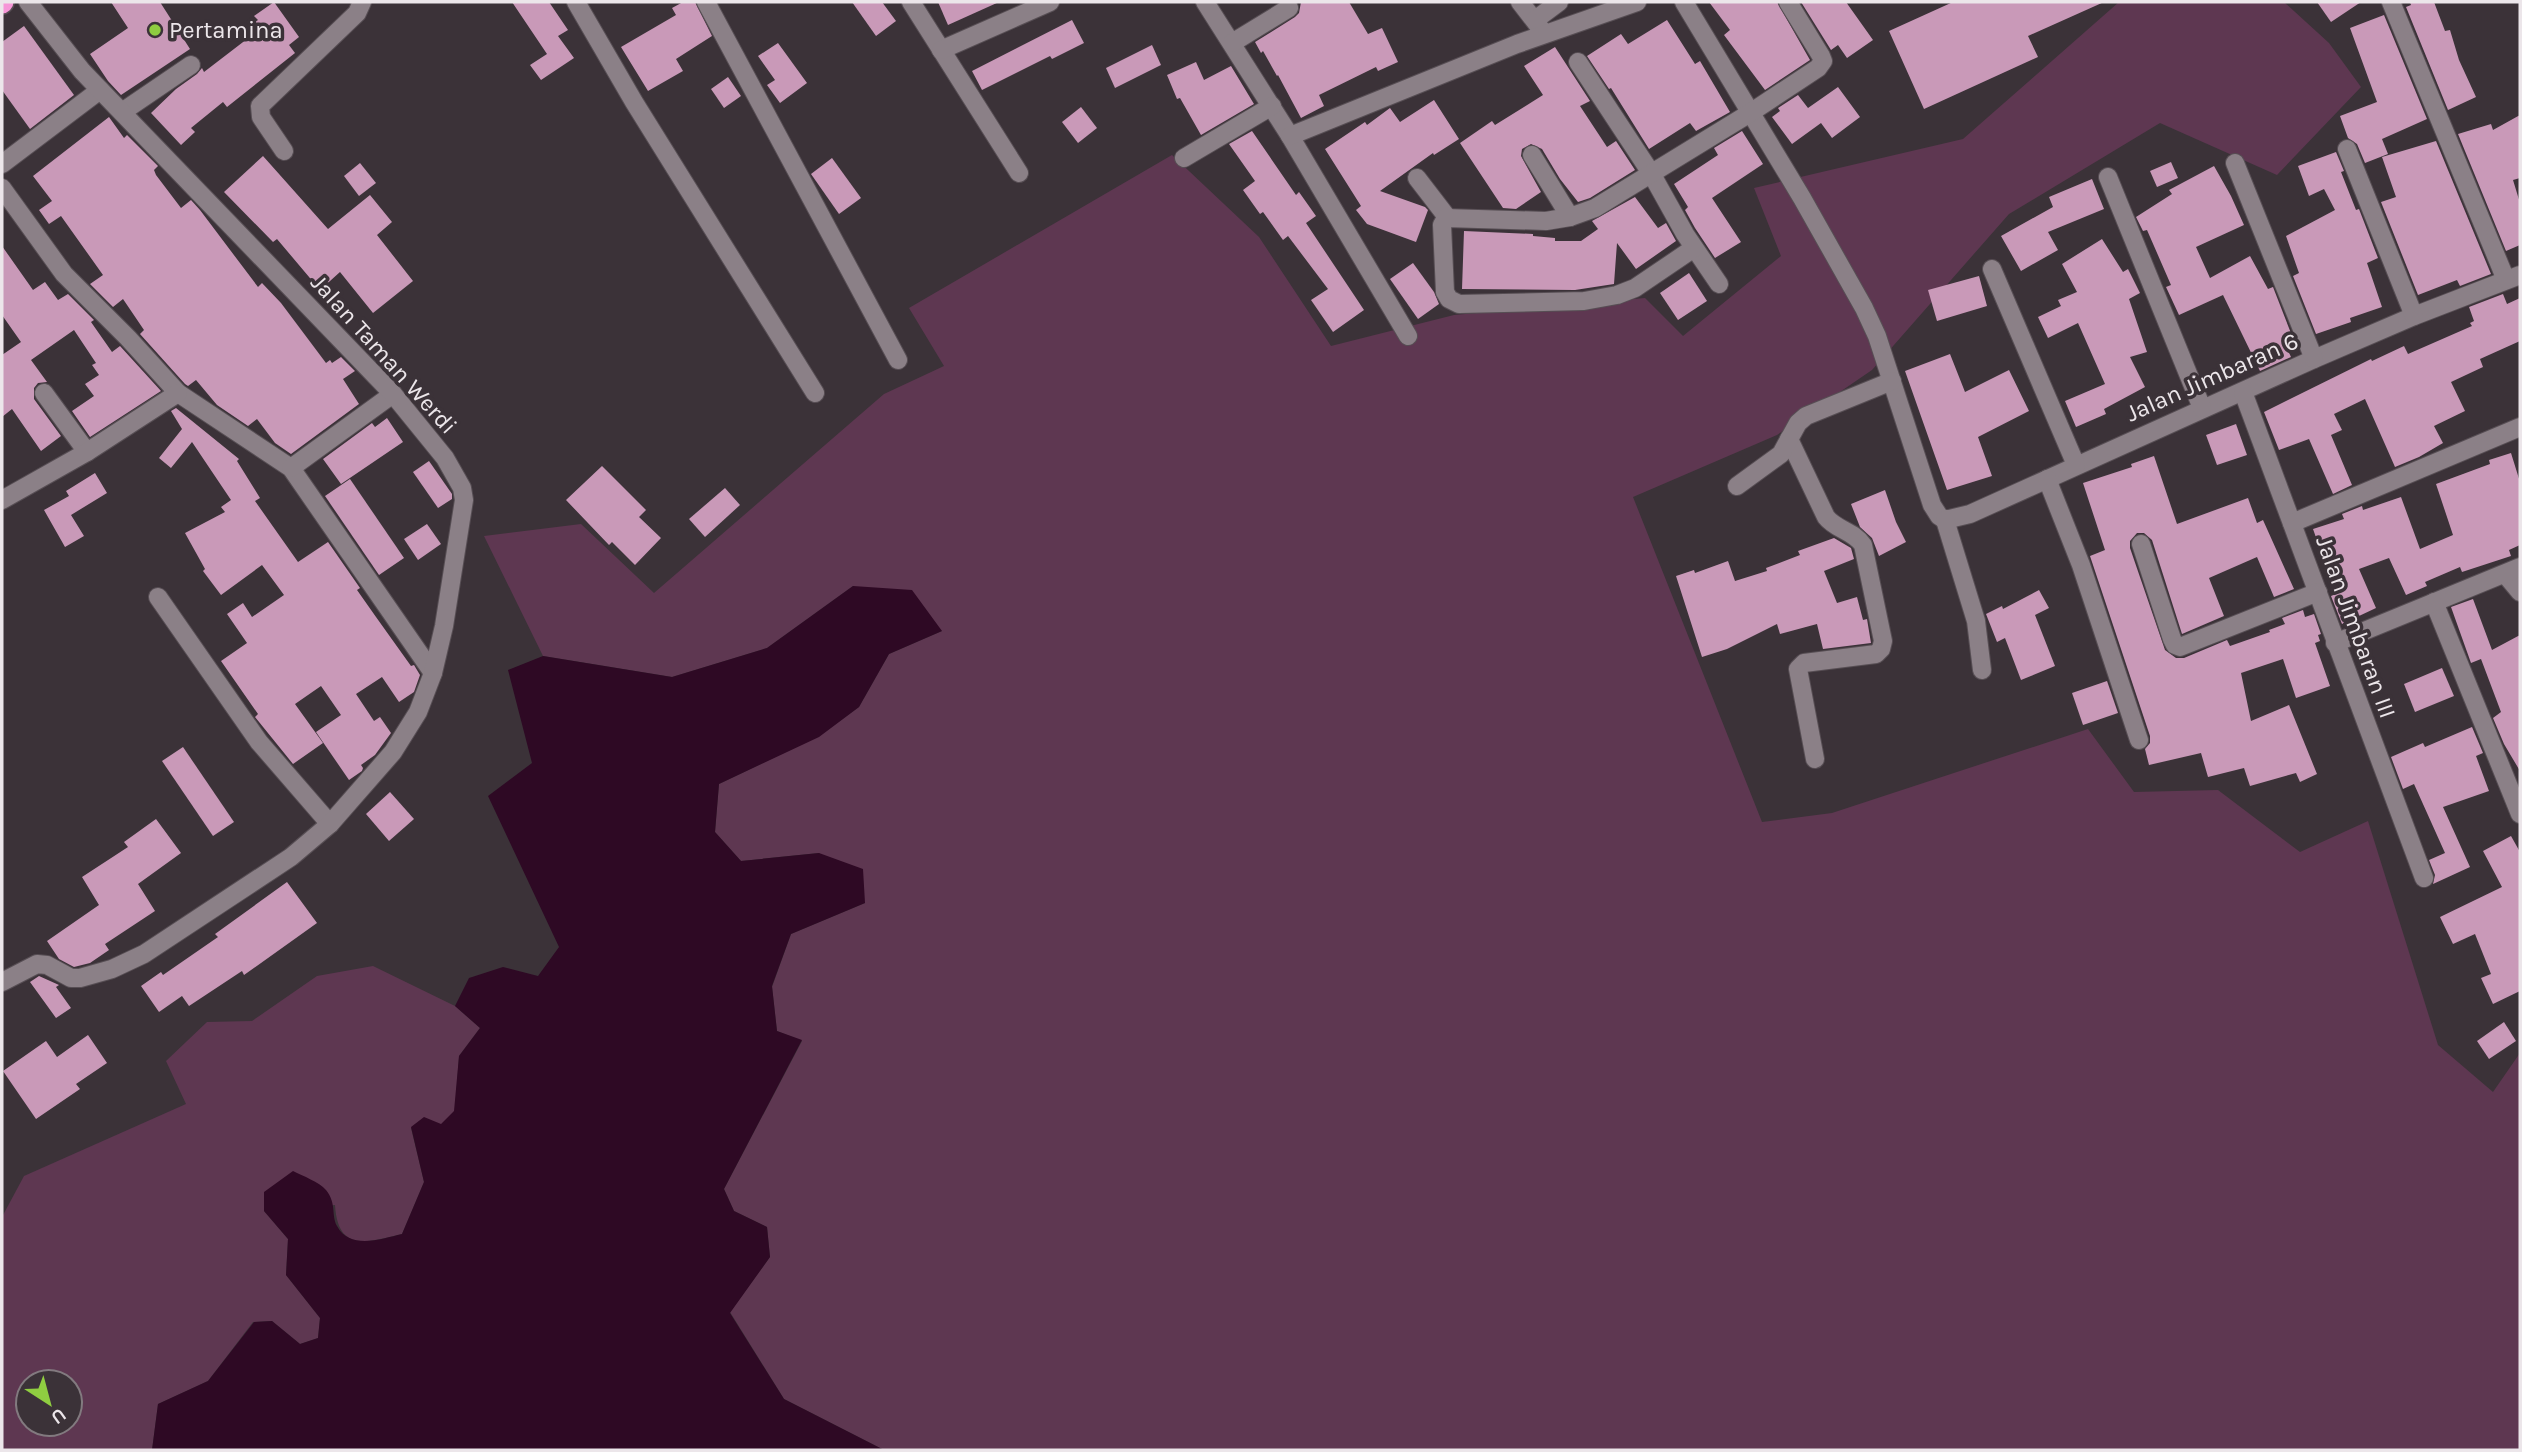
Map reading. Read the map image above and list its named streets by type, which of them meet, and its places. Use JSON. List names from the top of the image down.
{
  "streets": {
    "street": ["Jalan Taman Werdi", "Jalan Jimbaran 6", "Jalan Jimbaran III"]
  },
  "crossings": [
    ["Jalan Jimbaran 6", "Jalan Jimbaran III"]
  ],
  "places": ["Pertamina"],
  "north": "bottom right"
}
